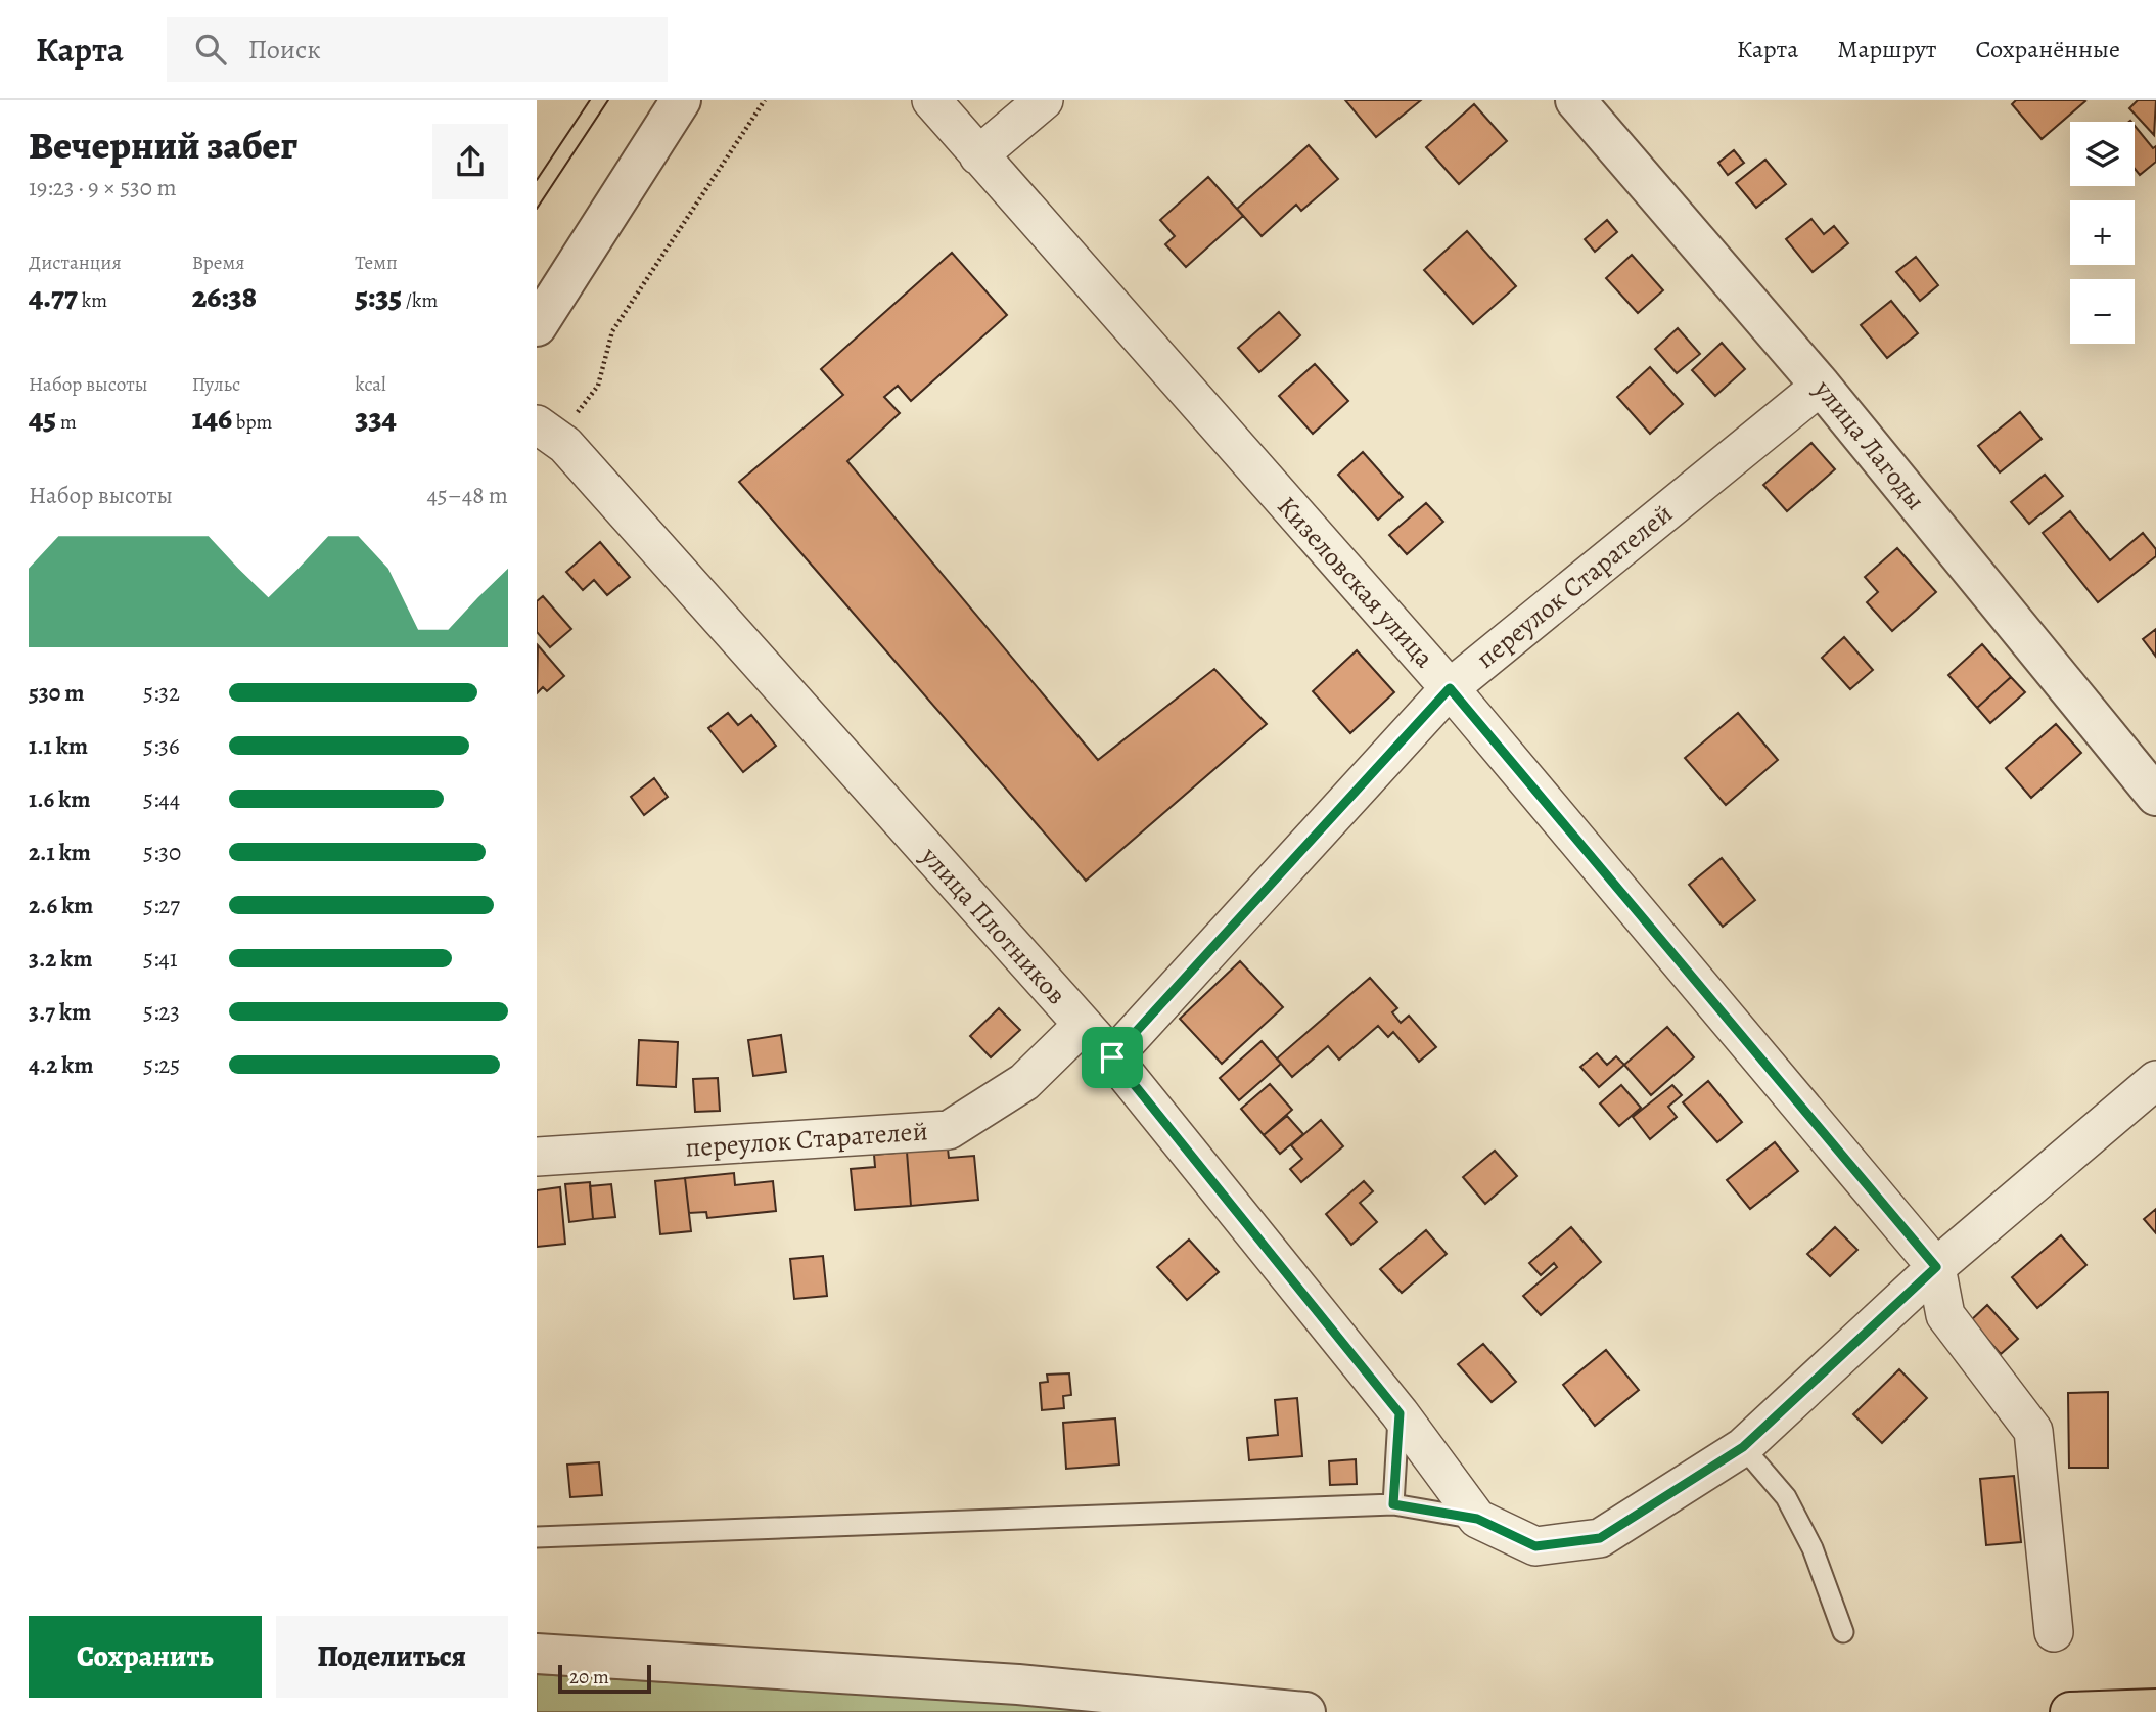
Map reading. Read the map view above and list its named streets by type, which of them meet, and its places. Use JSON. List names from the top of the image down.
{
  "streets": {
    "street": [
      "улица Лагоды",
      "Кизеловская улица",
      "переулок Старателей",
      "улица Плотников"
    ]
  },
  "crossings": [
    ["улица Лагоды", "переулок Старателей"],
    ["Кизеловская улица", "переулок Старателей"],
    ["переулок Старателей", "улица Плотников"]
  ],
  "scale_bar": "20 m",
  "page": {
    "header": "Карта",
    "search": "Поиск",
    "nav": ["Карта", "Маршрут", "Сохранённые"],
    "heading": ["Вечерний забег", "19:23 · 9 × 530 m"],
    "map_buttons": ["+", "−"],
    "stats": [
      ["Дистанция", "4.77 km"],
      ["Время", "26:38"],
      ["Темп", "5:35 /km"],
      ["Набор высоты", "45 m"],
      ["Пульс", "146 bpm"],
      ["kcal", "334"]
    ],
    "chart": ["Набор высоты", "45–48 m"],
    "list": [
      {
        "name": "530 m",
        "note": "5:32"
      },
      {
        "name": "1.1 km",
        "note": "5:36"
      },
      {
        "name": "1.6 km",
        "note": "5:44"
      },
      {
        "name": "2.1 km",
        "note": "5:30"
      },
      {
        "name": "2.6 km",
        "note": "5:27"
      },
      {
        "name": "3.2 km",
        "note": "5:41"
      },
      {
        "name": "3.7 km",
        "note": "5:23"
      },
      {
        "name": "4.2 km",
        "note": "5:25"
      }
    ],
    "buttons": ["Сохранить", "Поделиться"],
    "scale": "20 m"
  }
}
